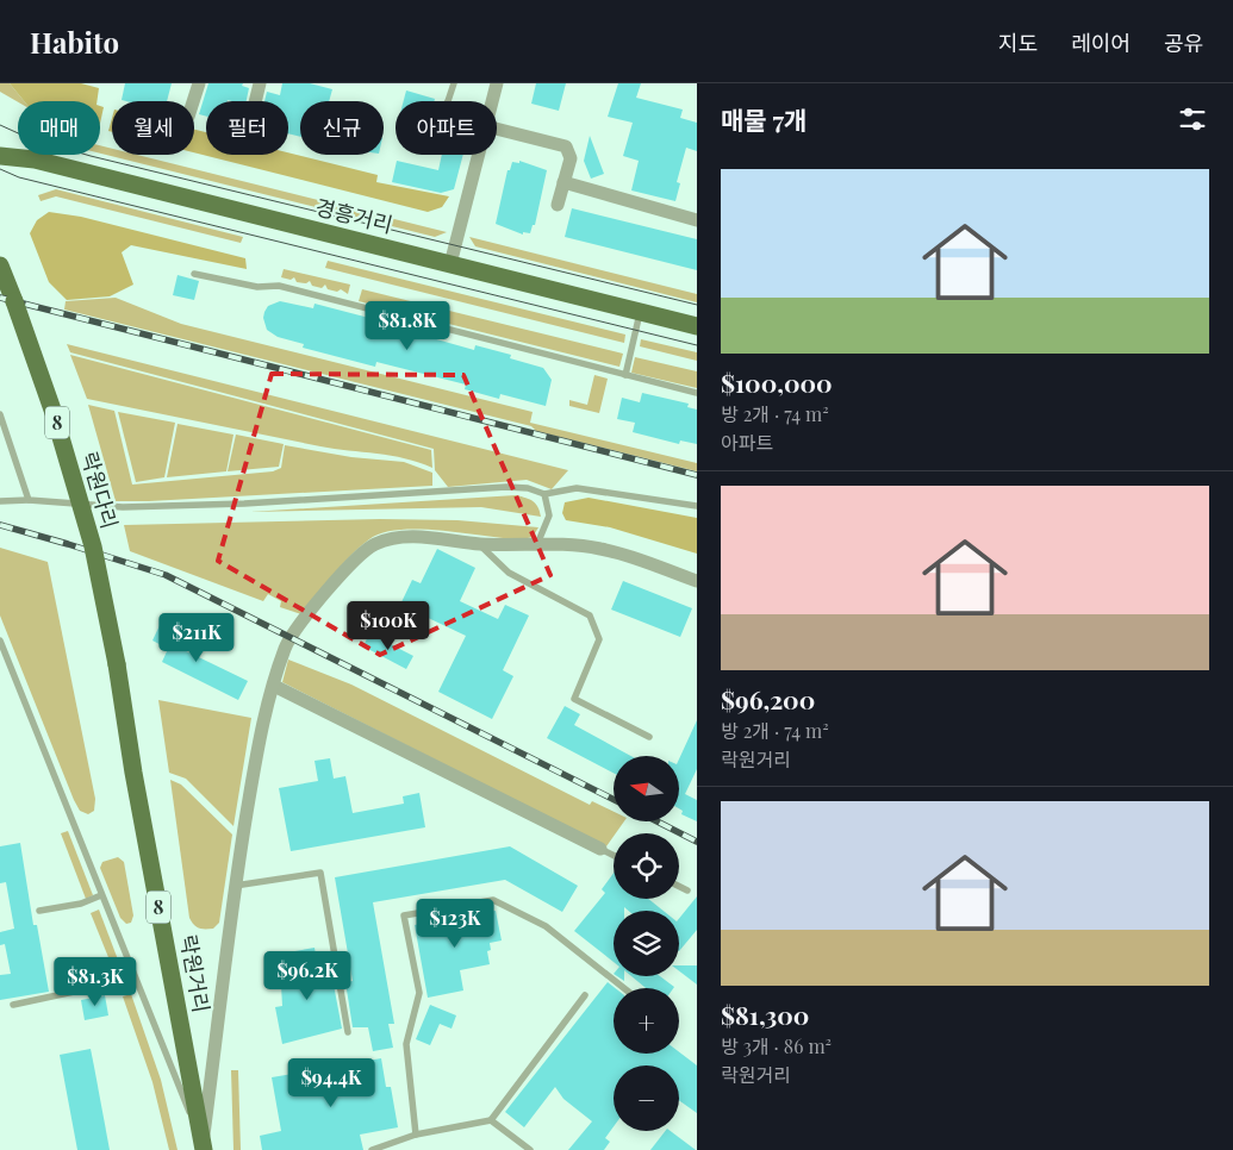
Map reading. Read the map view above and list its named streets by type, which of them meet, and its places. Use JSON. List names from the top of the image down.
{
  "streets": {
    "main road": [
      "경흥거리",
      "8",
      "락원다리",
      "락원거리"
    ]
  },
  "crossings": [
    ["락원다리", "락원거리"]
  ],
  "north": "left",
  "page": {
    "header": "Habito",
    "nav": ["지도", "레이어", "공유"],
    "heading": "매물 7개",
    "chip": [
      "매매",
      "월세",
      "필터",
      "신규",
      "아파트"
    ],
    "list": [
      {
        "name": "$100,000",
        "note": "방 2개 · 74 m² · 아파트"
      },
      {
        "name": "$96,200",
        "note": "방 2개 · 74 m² · 락원거리"
      },
      {
        "name": "$81,300",
        "note": "방 3개 · 86 m² · 락원거리"
      }
    ],
    "price": [
      "$81.8K",
      "$100K",
      "$211K",
      "$123K",
      "$96.2K",
      "$81.3K",
      "$94.4K"
    ],
    "map_buttons": ["+", "−"]
  }
}
